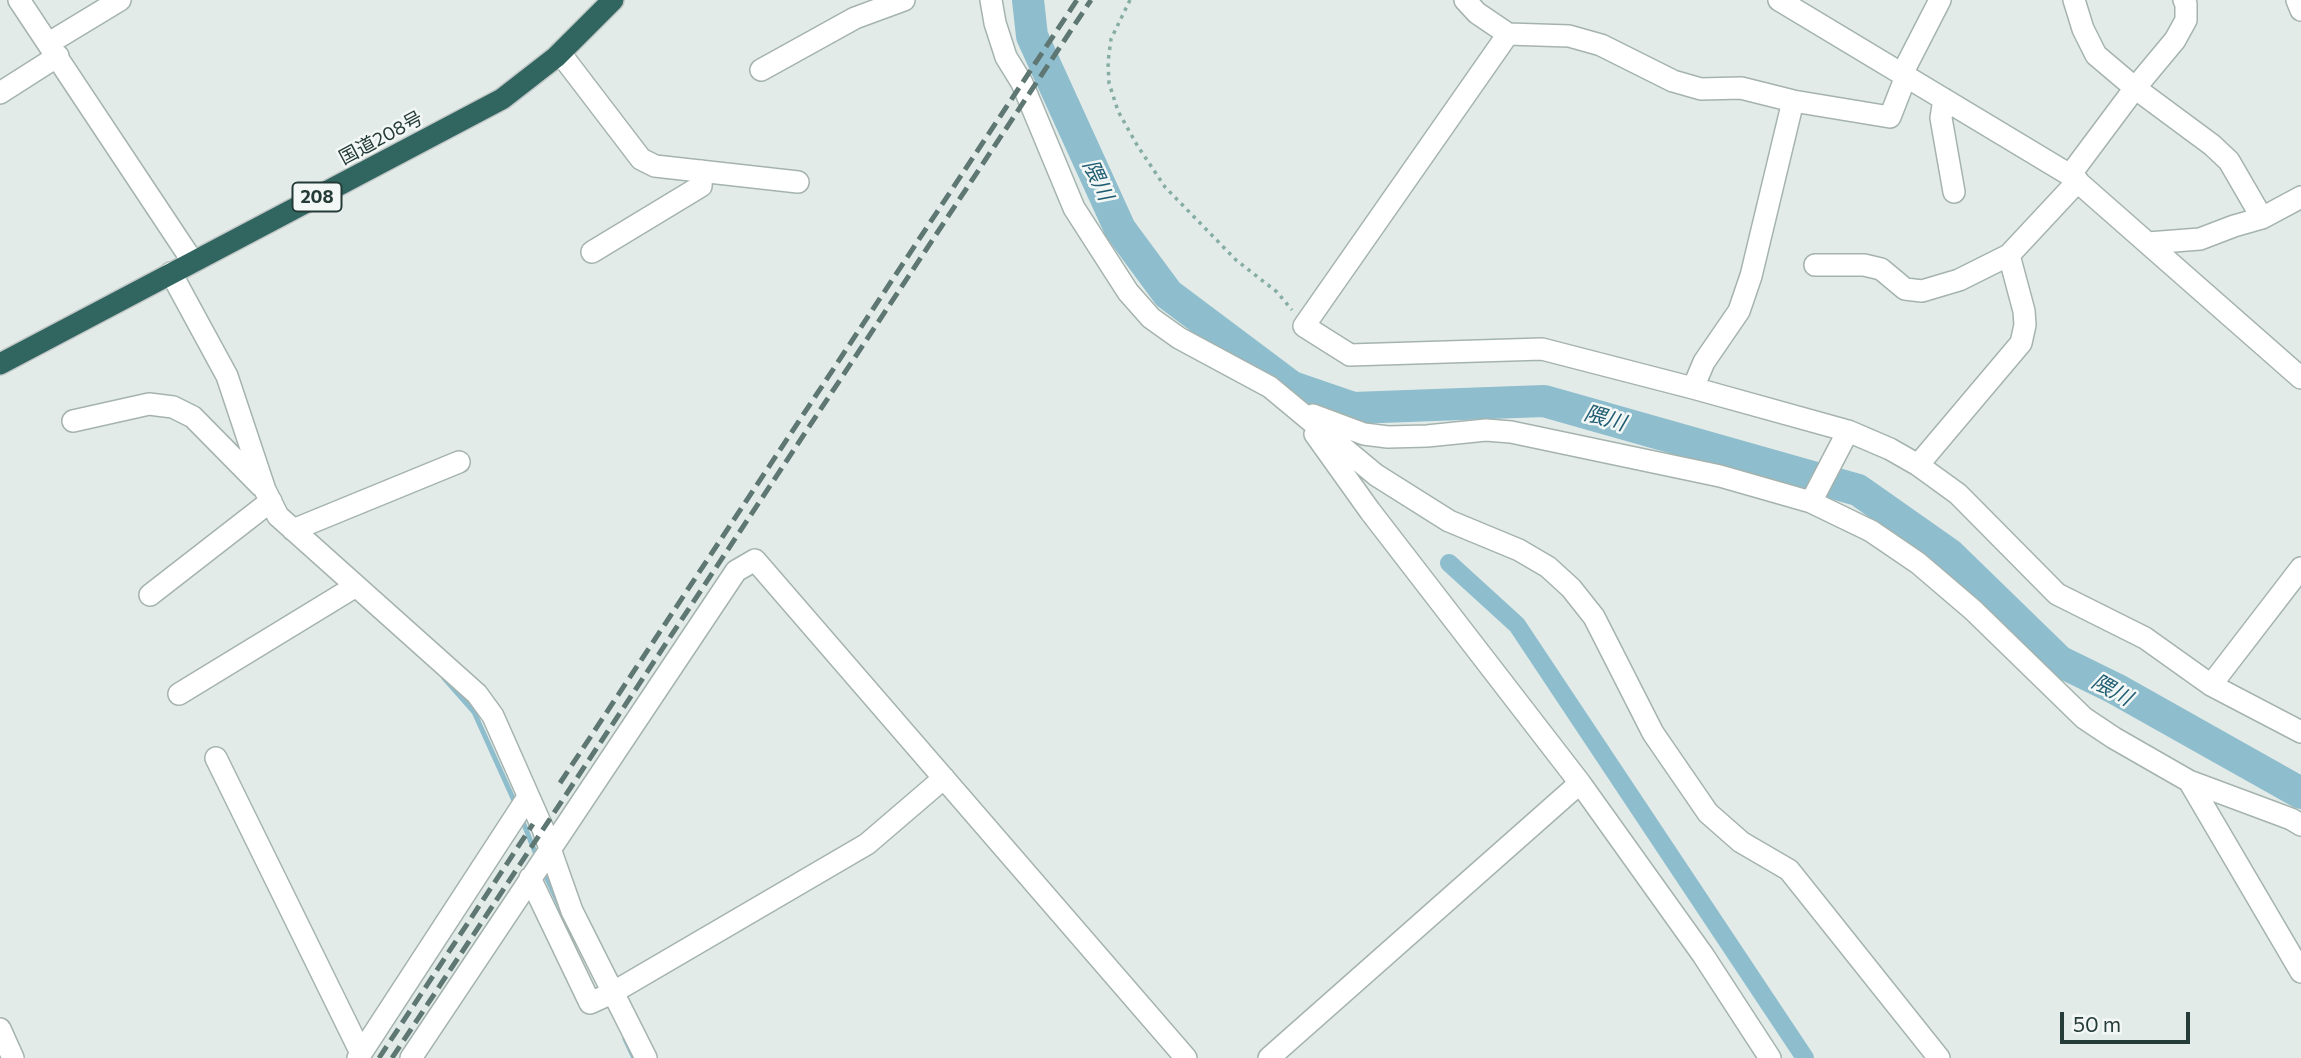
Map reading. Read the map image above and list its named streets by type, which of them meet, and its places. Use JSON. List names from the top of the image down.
{
  "streets": {
    "highway": ["国道208号", "208"]
  },
  "water": ["隈川"],
  "scale_bar": "50 m"
}
